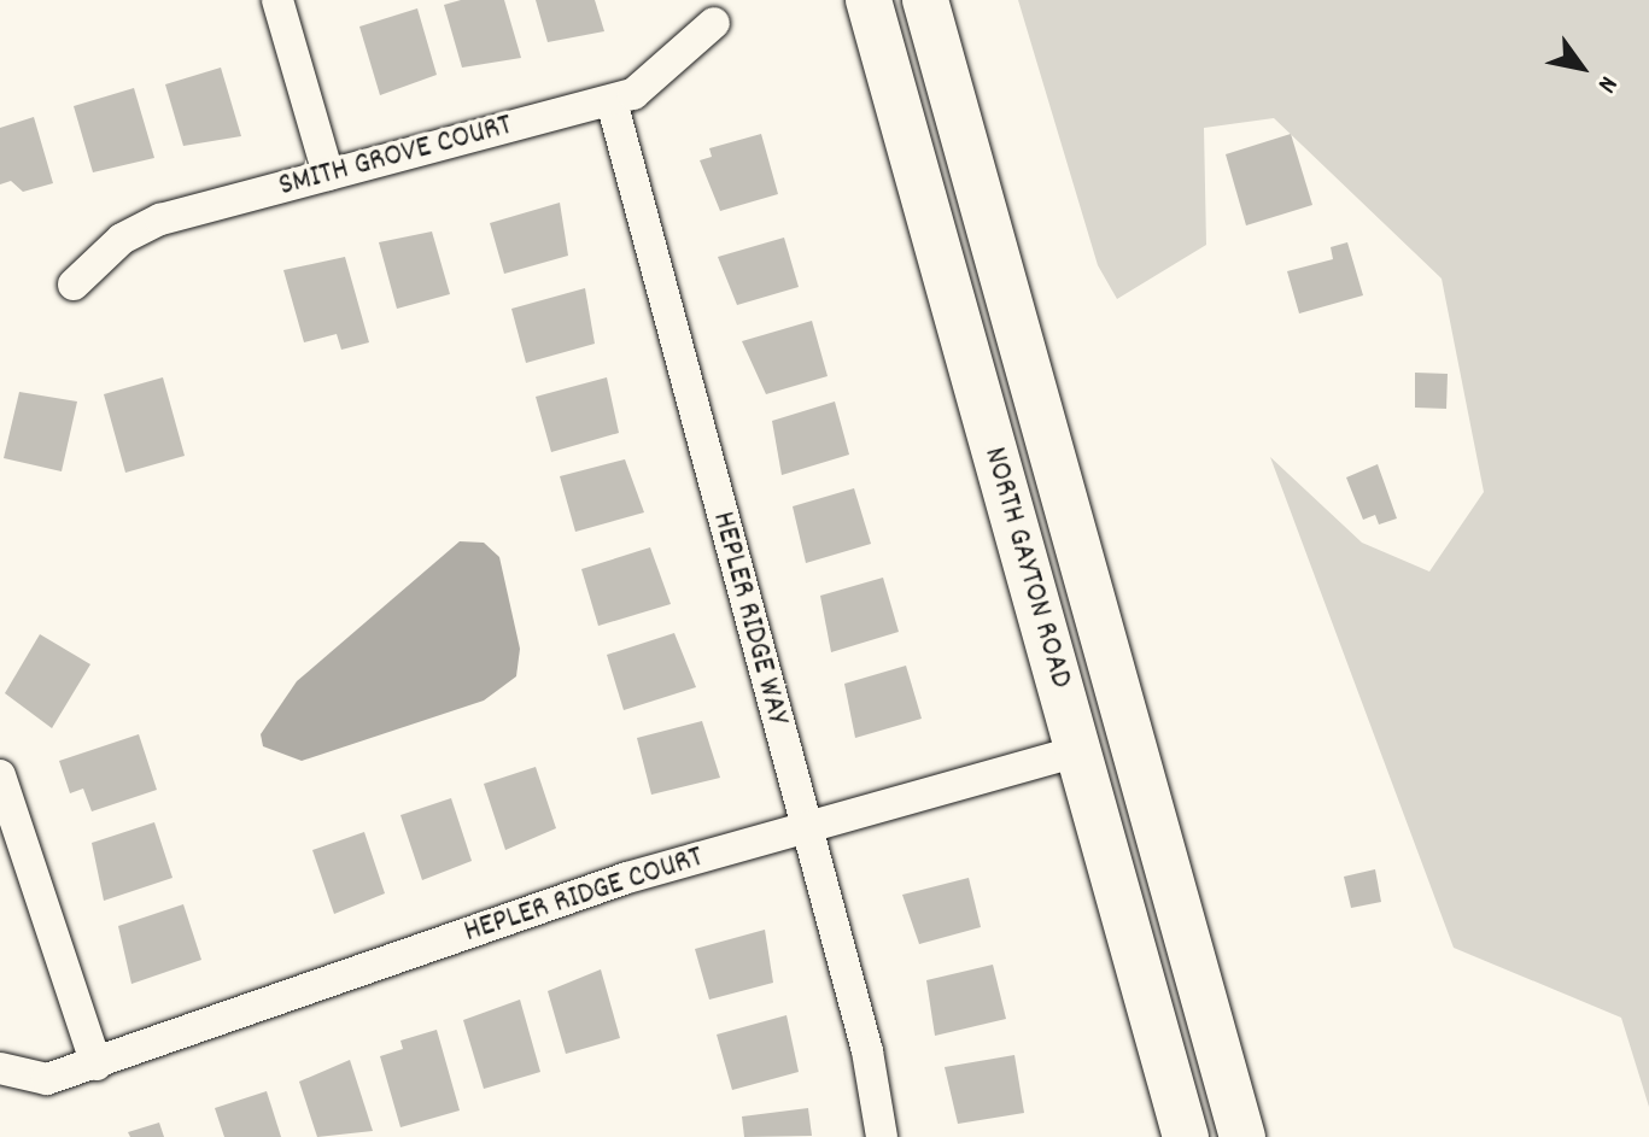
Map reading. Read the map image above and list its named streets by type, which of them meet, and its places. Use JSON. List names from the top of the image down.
{
  "streets": {
    "main road": ["NORTH GAYTON ROAD"],
    "street": ["SMITH GROVE COURT", "HEPLER RIDGE WAY", "HEPLER RIDGE COURT"]
  },
  "crossings": [
    ["SMITH GROVE COURT", "HEPLER RIDGE WAY"],
    ["NORTH GAYTON ROAD", "HEPLER RIDGE COURT"],
    ["HEPLER RIDGE WAY", "HEPLER RIDGE COURT"]
  ],
  "north": "bottom right"
}
